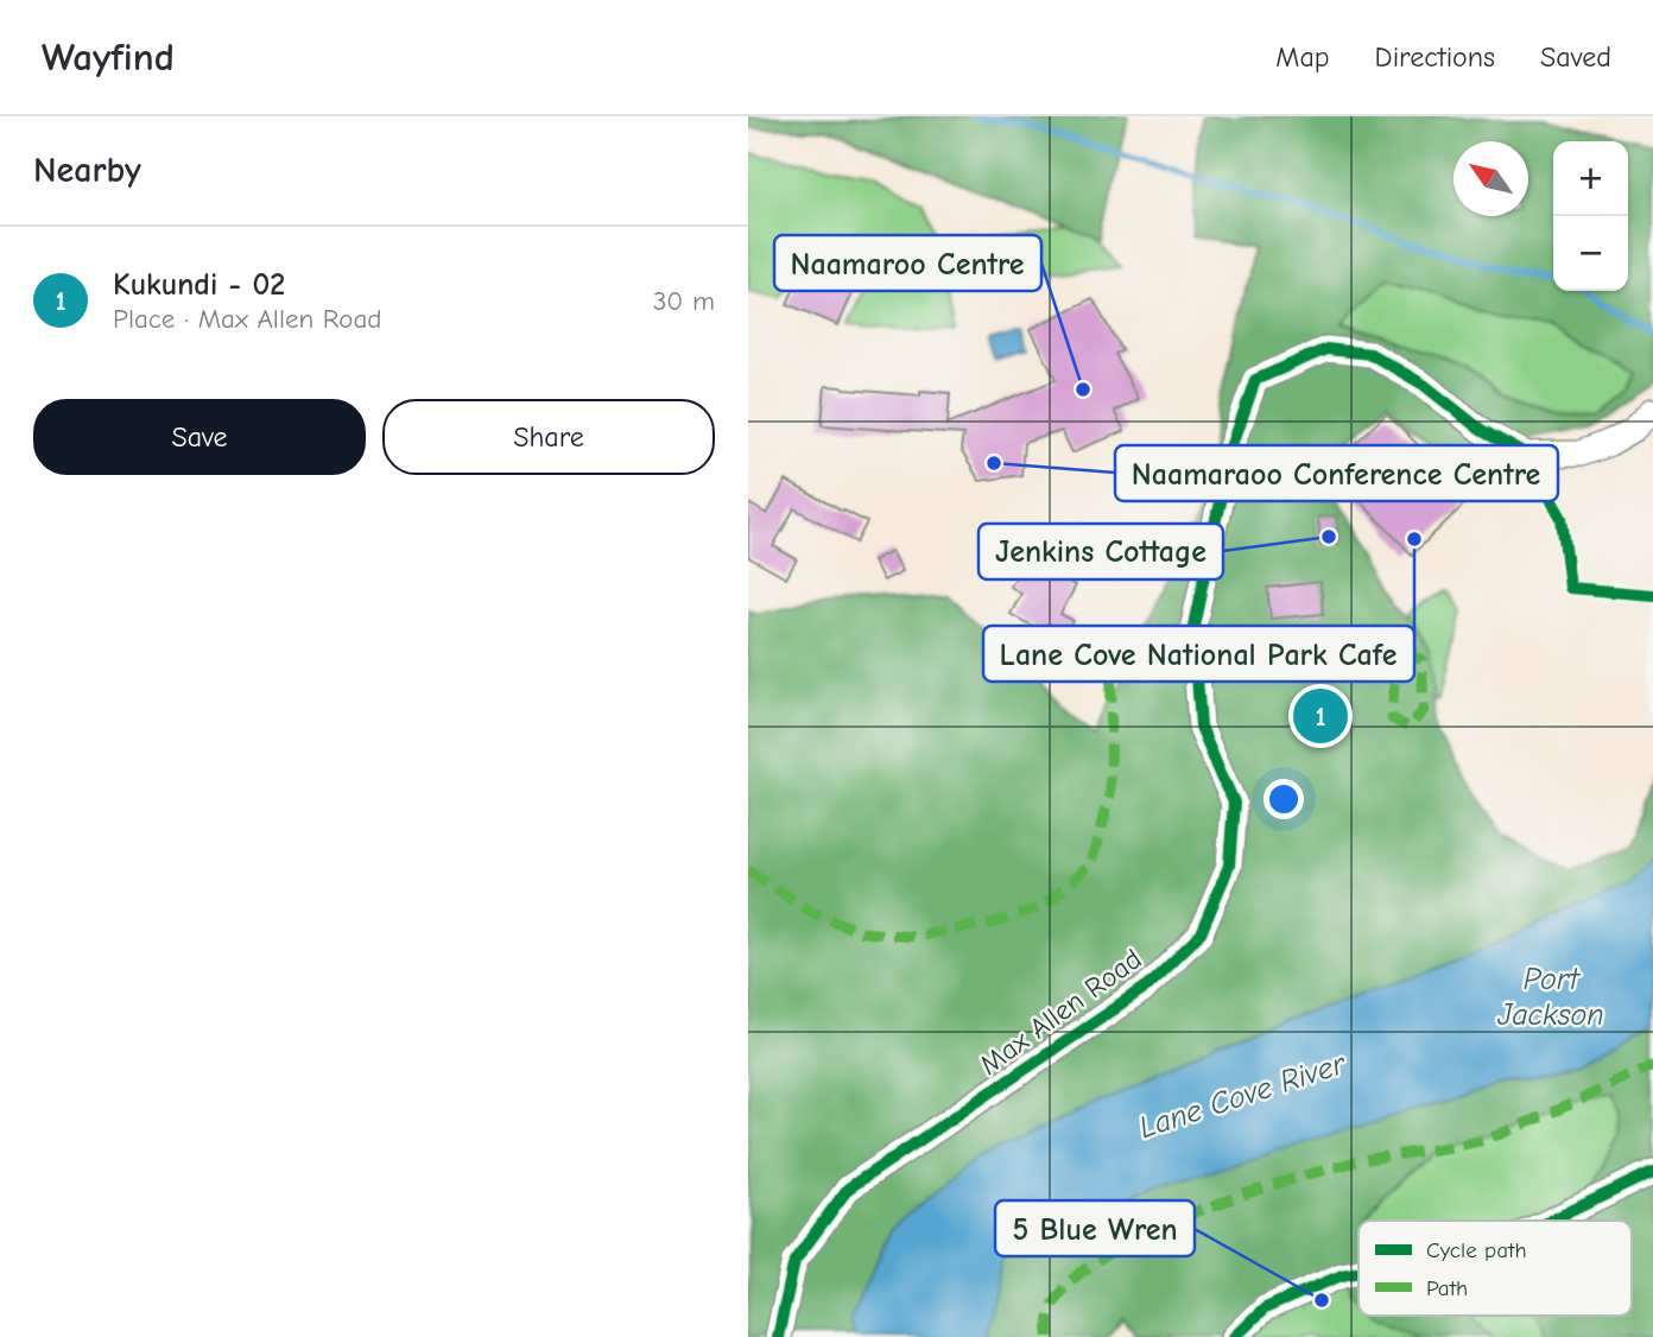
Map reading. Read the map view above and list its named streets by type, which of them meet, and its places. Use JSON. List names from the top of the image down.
{
  "streets": {
    "street": ["Max Allen Road"]
  },
  "water": ["Port Jackson", "Lane Cove River"],
  "places": [
    "Naamaroo Centre",
    "Naamaraoo Conference Centre",
    "Jenkins Cottage",
    "Lane Cove National Park Cafe",
    "5 Blue Wren"
  ],
  "legend": ["Cycle path", "Path"],
  "north": "top left",
  "page": {
    "header": "Wayfind",
    "nav": ["Map", "Directions", "Saved"],
    "heading": "Nearby",
    "map_buttons": ["+", "−"],
    "list": [
      {
        "mark": "1",
        "name": "Kukundi - 02",
        "note": "Place · Max Allen Road",
        "value": "30 m"
      }
    ],
    "buttons": ["Save", "Share"],
    "pins": "1"
  }
}
